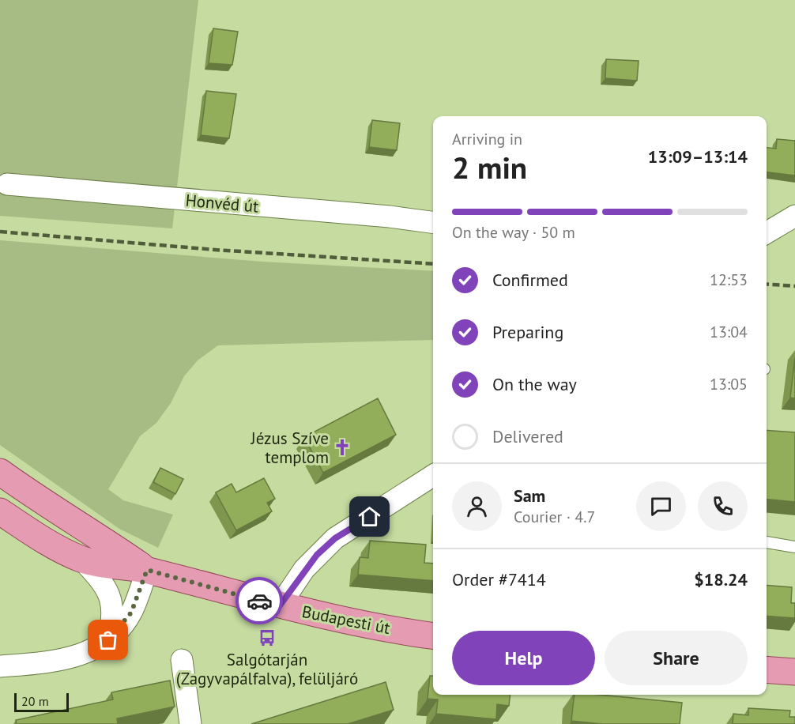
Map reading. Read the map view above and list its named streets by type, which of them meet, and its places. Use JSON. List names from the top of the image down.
{
  "streets": {
    "main road": ["Budapesti út"],
    "street": ["Honvéd út"]
  },
  "places": {
    "church": ["Jézus Szíve templom"],
    "bus stop": ["Salgótarján (Zagyvapálfalva), felüljáró"]
  },
  "scale_bar": "20 m",
  "page": {
    "heading": ["2 min", "Arriving in", "13:09–13:14"],
    "panel": [
      "Sam",
      "Courier · 4.7",
      "Order #7414",
      "$18.24"
    ],
    "bar": "On the way · 50 m",
    "list": [
      ["Confirmed", "12:53"],
      ["Preparing", "13:04"],
      ["On the way", "13:05"],
      "Delivered"
    ],
    "buttons": ["Help", "Share"],
    "scale": "20 m"
  }
}
